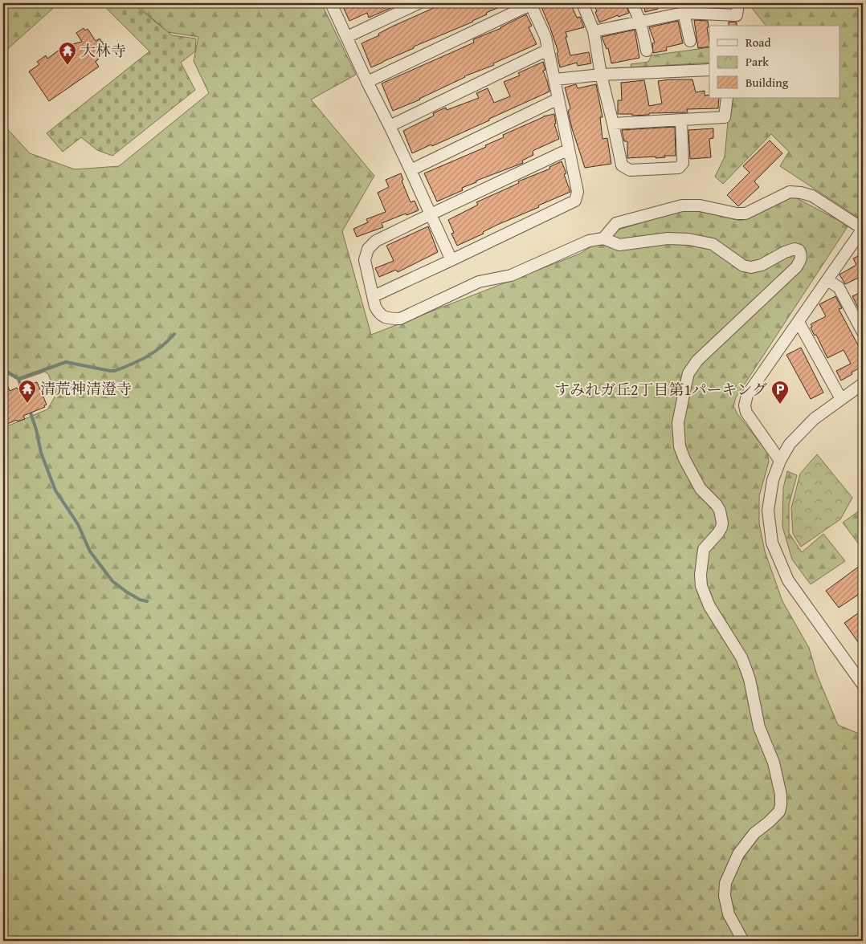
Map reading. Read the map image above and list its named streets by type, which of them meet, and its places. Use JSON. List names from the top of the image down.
{
  "places": {
    "temple": ["大林寺", "清荒神清澄寺"],
    "parking": ["すみれガ丘2丁目第1パーキング"]
  },
  "legend": ["Road", "Park", "Building"]
}
